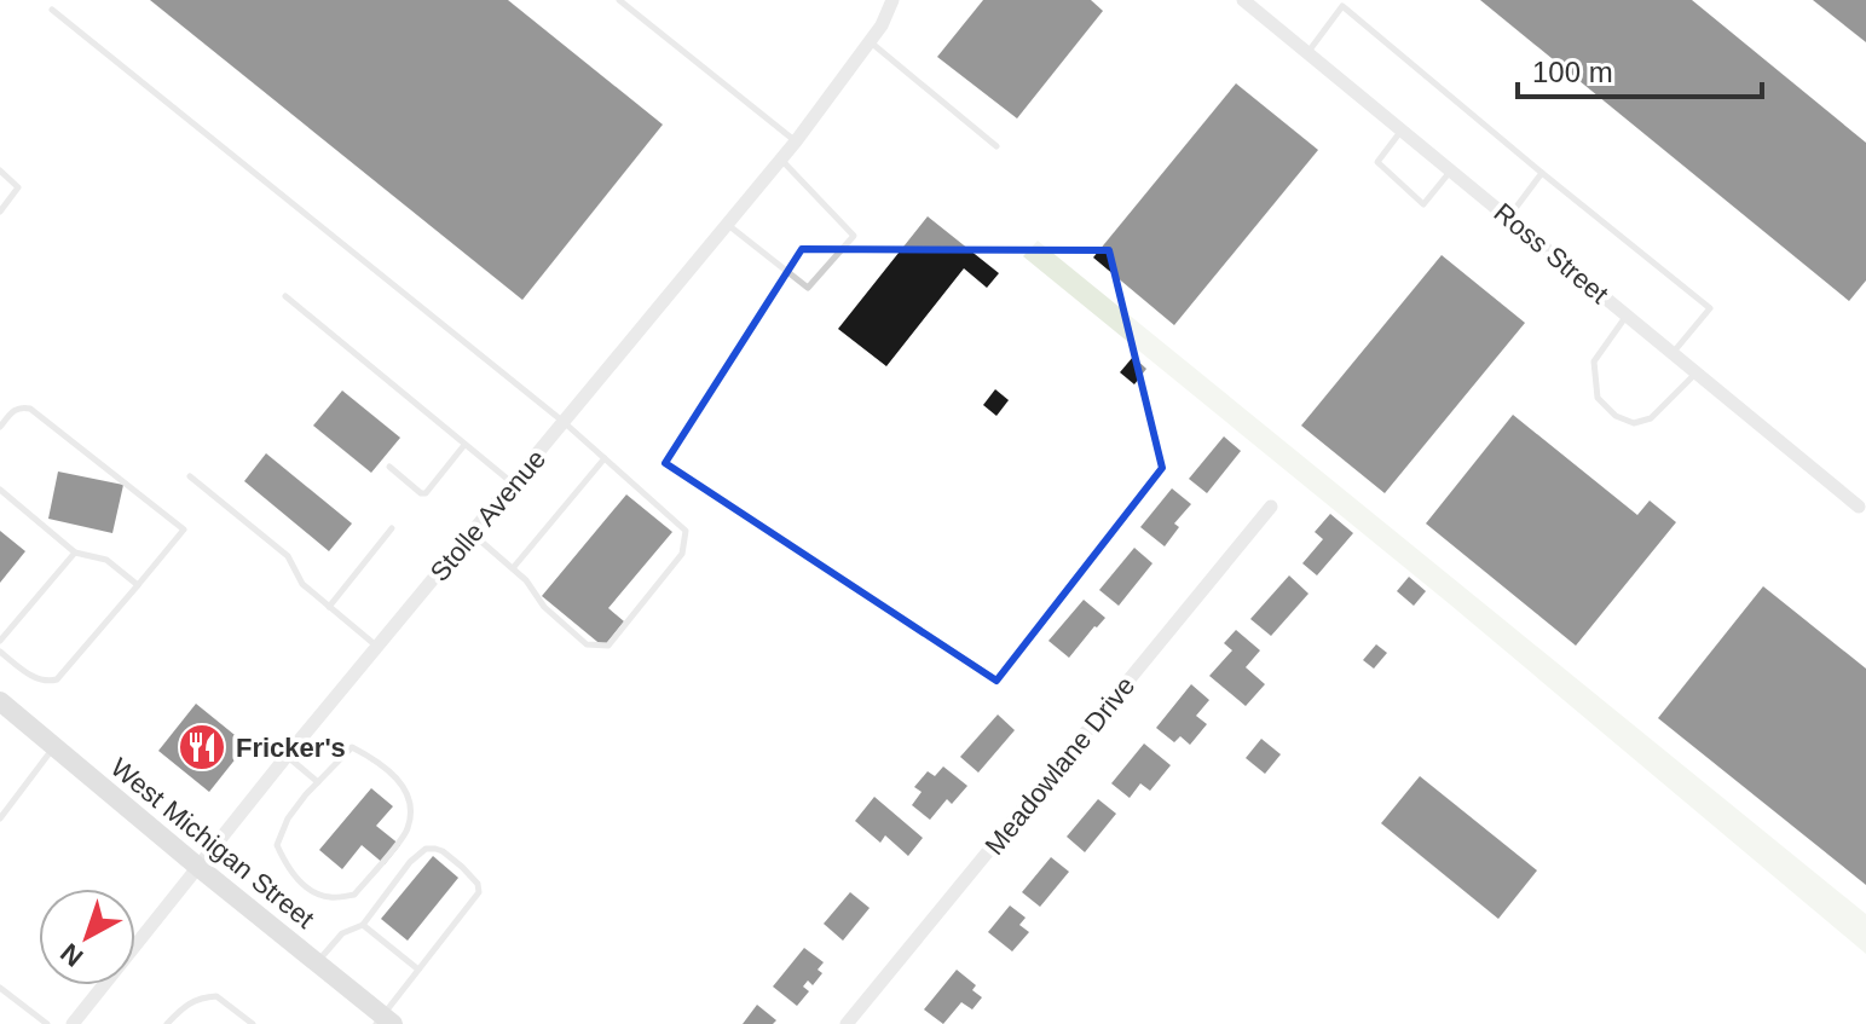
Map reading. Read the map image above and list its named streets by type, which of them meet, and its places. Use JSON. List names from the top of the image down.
{
  "streets": {
    "main road": ["West Michigan Street"],
    "street": ["Ross Street", "Stolle Avenue", "Meadowlane Drive"]
  },
  "crossings": [
    ["Stolle Avenue", "West Michigan Street"]
  ],
  "places": {
    "restaurant": ["Fricker's"]
  },
  "scale_bar": "100 m",
  "north": "bottom left"
}
